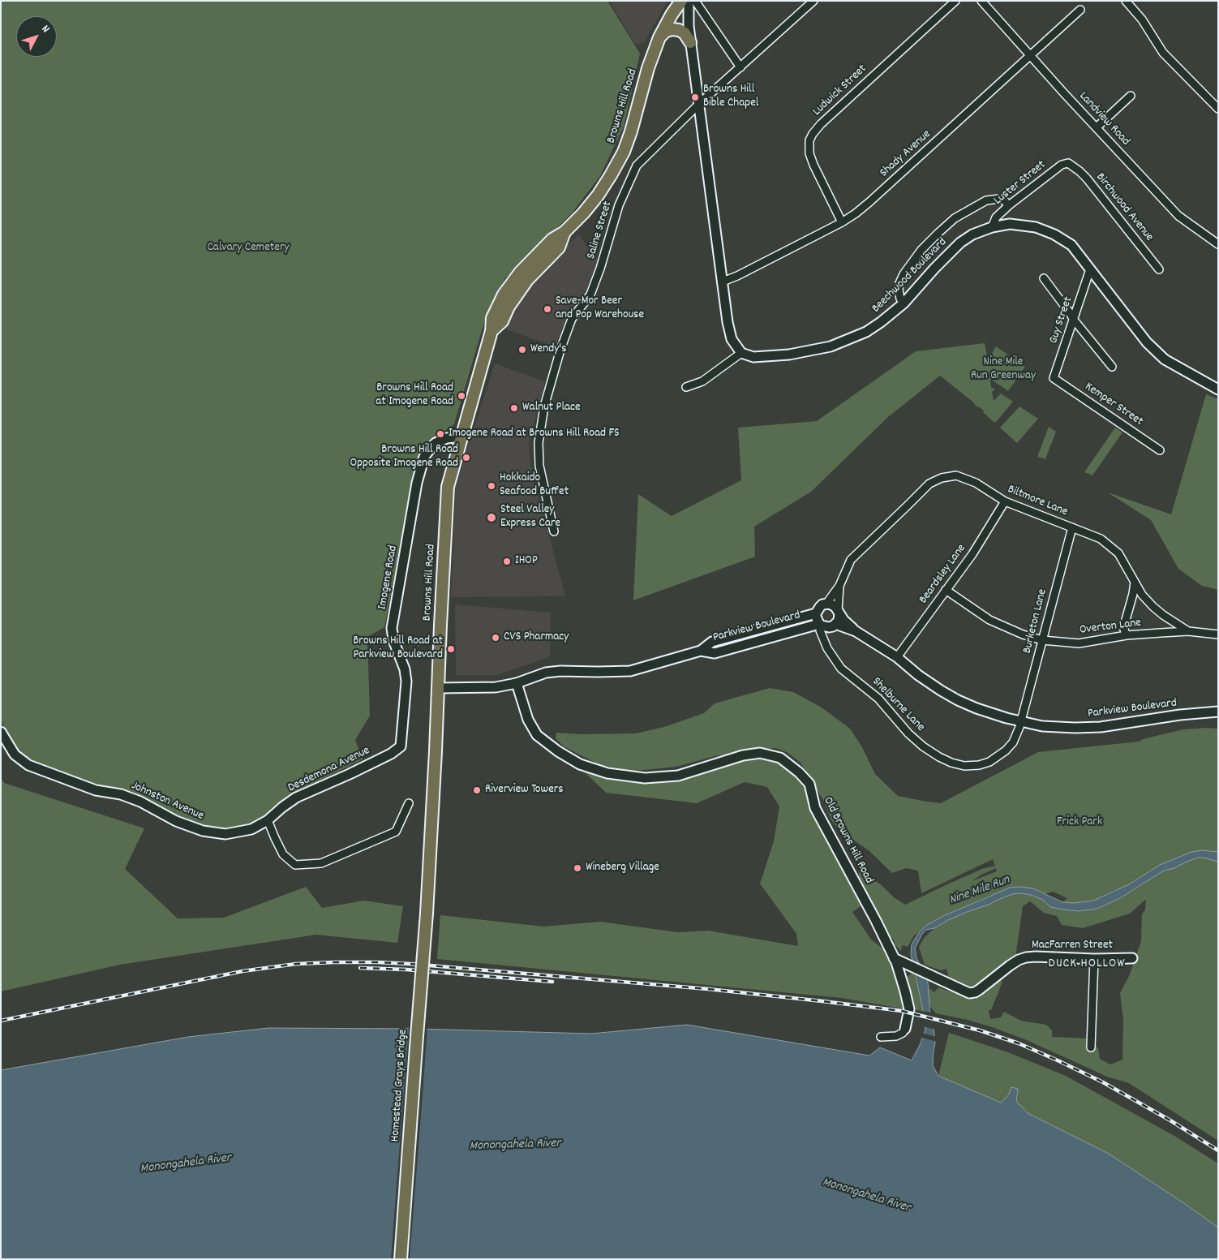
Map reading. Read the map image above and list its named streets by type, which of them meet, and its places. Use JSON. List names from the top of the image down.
{
  "streets": {
    "main road": ["Browns Hill Road", "Homestead Grays Bridge"],
    "street": [
      "Ludwick Street",
      "Landview Road",
      "Shady Avenue",
      "Luster Street",
      "Birchwood Avenue",
      "Saline Street",
      "Beechwood Boulevard",
      "Guy Street",
      "Kemper Street",
      "Biltmore Lane",
      "Beardsley Lane",
      "Imogene Road",
      "Burketon Lane",
      "Parkview Boulevard",
      "Overton Lane",
      "Shelburne Lane",
      "Desdemona Avenue",
      "Johnston Avenue",
      "Old Browns Hill Road",
      "MacFarren Street"
    ]
  },
  "crossings": [
    ["Ludwick Street", "Shady Avenue"],
    ["Browns Hill Road", "Imogene Road"],
    ["Browns Hill Road", "Parkview Boulevard"],
    ["Browns Hill Road", "Homestead Grays Bridge"],
    ["Landview Road", "Shady Avenue"],
    ["Luster Street", "Birchwood Avenue"],
    ["Luster Street", "Beechwood Boulevard"],
    ["Beechwood Boulevard", "Guy Street"],
    ["Guy Street", "Kemper Street"],
    ["Biltmore Lane", "Beardsley Lane"],
    ["Biltmore Lane", "Burketon Lane"],
    ["Biltmore Lane", "Overton Lane"],
    ["Beardsley Lane", "Parkview Boulevard"],
    ["Beardsley Lane", "Overton Lane"],
    ["Imogene Road", "Desdemona Avenue"],
    ["Burketon Lane", "Parkview Boulevard"],
    ["Burketon Lane", "Overton Lane"],
    ["Burketon Lane", "Shelburne Lane"],
    ["Parkview Boulevard", "Shelburne Lane"],
    ["Parkview Boulevard", "Old Browns Hill Road"],
    ["Desdemona Avenue", "Johnston Avenue"],
    ["Old Browns Hill Road", "MacFarren Street"]
  ],
  "districts": ["DUCK HOLLOW"],
  "water": ["Nine Mile Run", "Monongahela River"],
  "parks": ["Calvary Cemetery", "Nine Mile Run Greenway", "Frick Park"],
  "places": [
    "Browns Hill Bible Chapel",
    "Save-Mor Beer and Pop Warehouse",
    "Wendy's",
    "Browns Hill Road at Imogene Road",
    "Walnut Place",
    "Imogene Road at Browns Hill Road FS",
    "Browns Hill Road Opposite Imogene Road",
    "Hokkaido Seafood Buffet",
    "Steel Valley Express Care",
    "IHOP",
    "CVS Pharmacy",
    "Browns Hill Road at Parkview Boulevard",
    "Riverview Towers",
    "Wineberg Village"
  ],
  "north": "top right"
}
